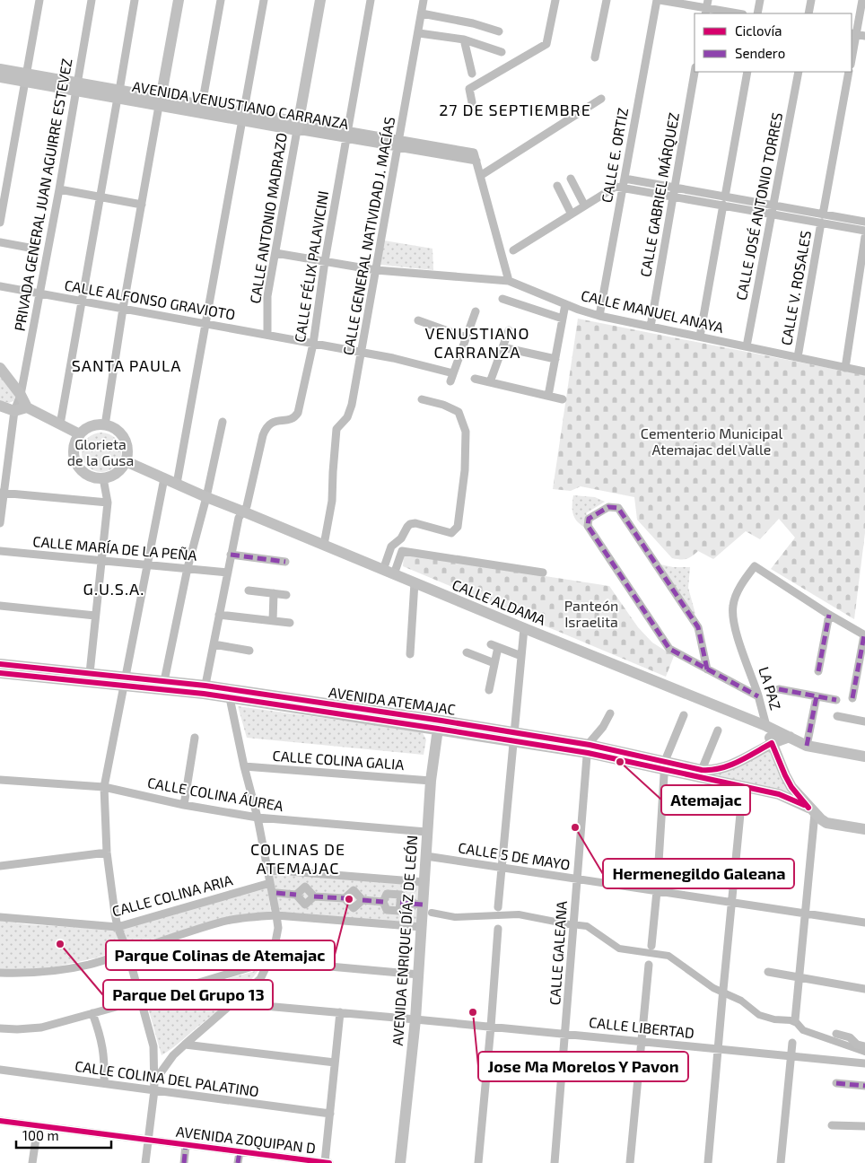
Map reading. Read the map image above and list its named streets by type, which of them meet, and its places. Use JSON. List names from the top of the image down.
{
  "streets": {
    "street": [
      "AVENIDA VENUSTIANO CARRANZA",
      "CALLE E. ORTIZ",
      "PRIVADA GENERAL JUAN AGUIRRE ESTEVEZ",
      "CALLE GABRIEL MÁRQUEZ",
      "CALLE JOSÉ ANTONIO TORRES",
      "CALLE ANTONIO MADRAZO",
      "CALLE GENERAL NATIVIDAD J. MACÍAS",
      "CALLE FÉLIX PALAVICINI",
      "CALLE V. ROSALES",
      "CALLE ALFONSO GRAVIOTO",
      "CALLE MANUEL ANAYA",
      "CALLE MARÍA DE LA PEÑA",
      "CALLE ALDAMA",
      "LA PAZ",
      "AVENIDA ATEMAJAC",
      "CALLE COLINA GALIA",
      "CALLE COLINA ÁUREA",
      "CALLE 5 DE MAYO",
      "CALLE COLINA ARIA",
      "AVENIDA ENRIQUE DÍAZ DE LEÓN",
      "CALLE GALEANA",
      "CALLE LIBERTAD",
      "CALLE COLINA DEL PALATINO",
      "AVENIDA ZOQUIPAN D"
    ]
  },
  "crossings": [
    ["AVENIDA VENUSTIANO CARRANZA", "PRIVADA GENERAL JUAN AGUIRRE ESTEVEZ"],
    ["AVENIDA VENUSTIANO CARRANZA", "CALLE ANTONIO MADRAZO"],
    ["AVENIDA VENUSTIANO CARRANZA", "CALLE GENERAL NATIVIDAD J. MACÍAS"],
    ["AVENIDA VENUSTIANO CARRANZA", "CALLE FÉLIX PALAVICINI"],
    ["CALLE E. ORTIZ", "CALLE MANUEL ANAYA"],
    ["PRIVADA GENERAL JUAN AGUIRRE ESTEVEZ", "CALLE ALFONSO GRAVIOTO"],
    ["CALLE GABRIEL MÁRQUEZ", "CALLE MANUEL ANAYA"],
    ["CALLE JOSÉ ANTONIO TORRES", "CALLE MANUEL ANAYA"],
    ["CALLE ANTONIO MADRAZO", "CALLE ALFONSO GRAVIOTO"],
    ["CALLE ANTONIO MADRAZO", "CALLE MANUEL ANAYA"],
    ["CALLE GENERAL NATIVIDAD J. MACÍAS", "CALLE ALFONSO GRAVIOTO"],
    ["CALLE GENERAL NATIVIDAD J. MACÍAS", "CALLE MANUEL ANAYA"],
    ["CALLE GENERAL NATIVIDAD J. MACÍAS", "CALLE ALDAMA"],
    ["CALLE FÉLIX PALAVICINI", "CALLE ALFONSO GRAVIOTO"],
    ["CALLE FÉLIX PALAVICINI", "CALLE MANUEL ANAYA"],
    ["CALLE FÉLIX PALAVICINI", "CALLE ALDAMA"],
    ["CALLE V. ROSALES", "CALLE MANUEL ANAYA"],
    ["CALLE ALDAMA", "LA PAZ"],
    ["CALLE ALDAMA", "AVENIDA ATEMAJAC"],
    ["LA PAZ", "AVENIDA ATEMAJAC"],
    ["AVENIDA ATEMAJAC", "AVENIDA ENRIQUE DÍAZ DE LEÓN"],
    ["AVENIDA ATEMAJAC", "CALLE GALEANA"],
    ["CALLE COLINA GALIA", "AVENIDA ENRIQUE DÍAZ DE LEÓN"],
    ["CALLE COLINA ÁUREA", "AVENIDA ENRIQUE DÍAZ DE LEÓN"],
    ["CALLE 5 DE MAYO", "AVENIDA ENRIQUE DÍAZ DE LEÓN"],
    ["CALLE 5 DE MAYO", "CALLE GALEANA"],
    ["AVENIDA ENRIQUE DÍAZ DE LEÓN", "CALLE LIBERTAD"],
    ["CALLE GALEANA", "CALLE LIBERTAD"]
  ],
  "districts": [
    "27 DE SEPTIEMBRE",
    "VENUSTIANO CARRANZA",
    "SANTA PAULA",
    "G.U.S.A.",
    "COLINAS DE ATEMAJAC"
  ],
  "parks": ["Cementerio Municipal Atemajac del Valle", "Glorieta de la Gusa", "Panteón Israelita"],
  "places": [
    "Atemajac",
    "Hermenegildo Galeana",
    "Parque Colinas de Atemajac",
    "Parque Del Grupo 13",
    "Jose Ma Morelos Y Pavon"
  ],
  "legend": ["Ciclovía", "Sendero"],
  "scale_bar": "100 m"
}
